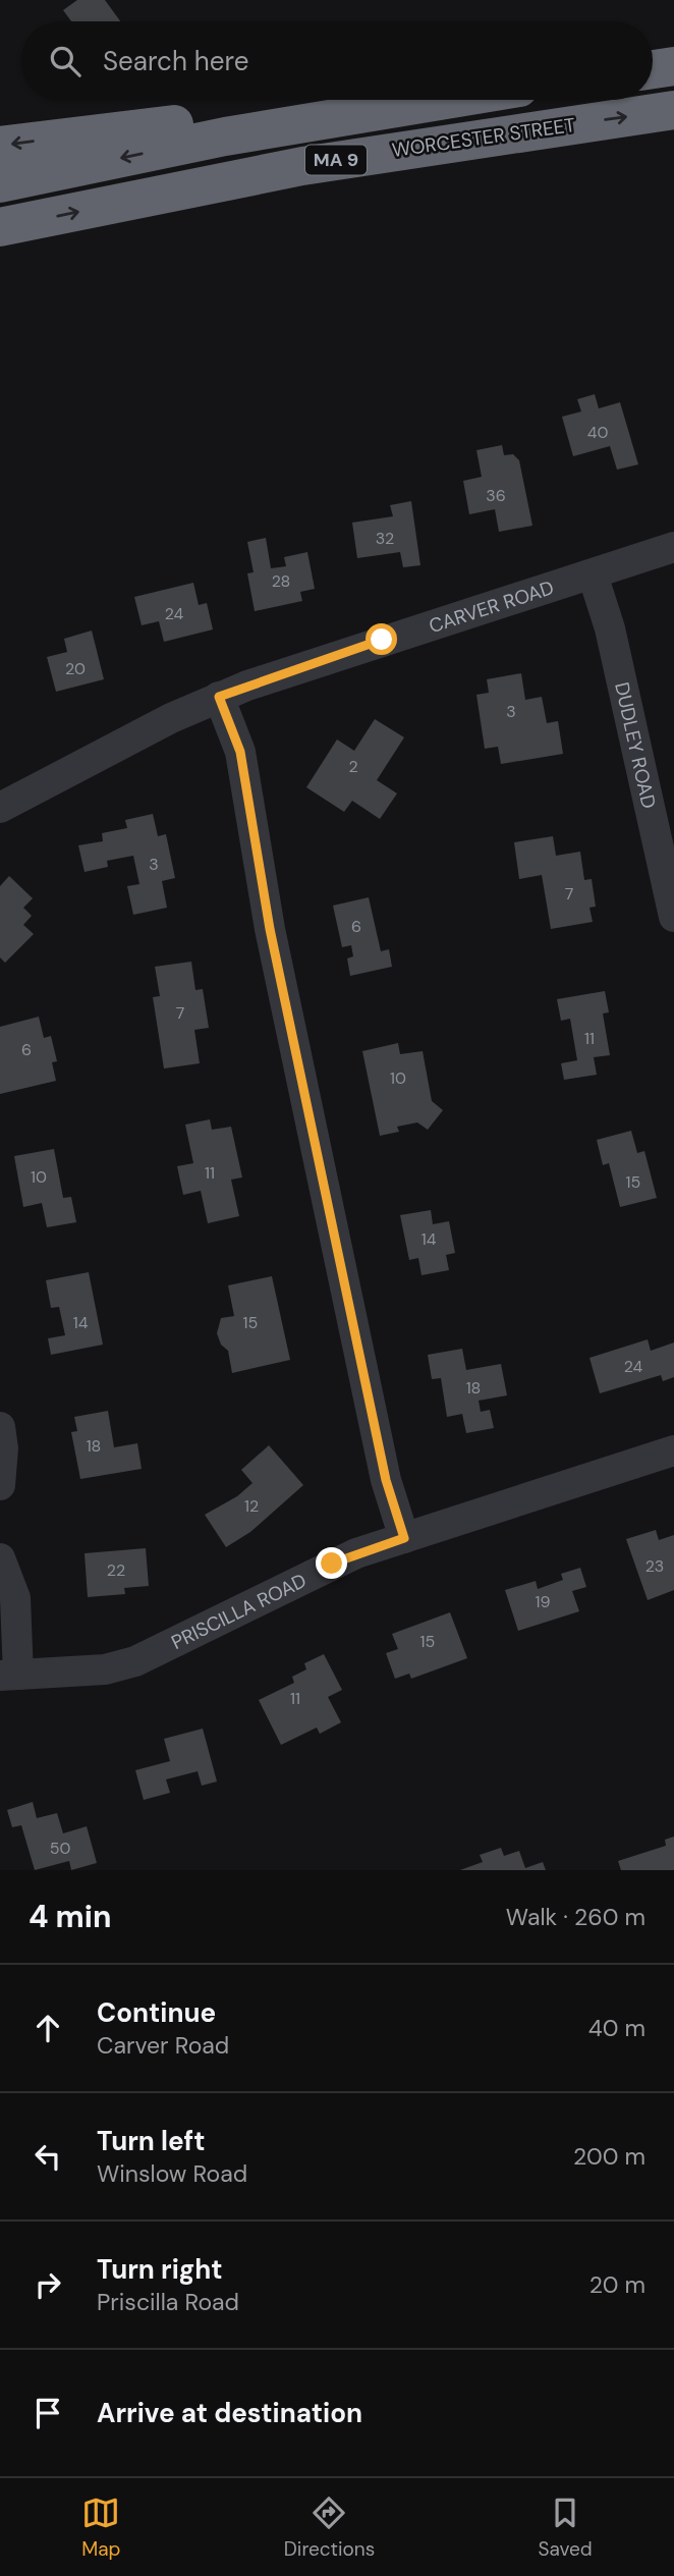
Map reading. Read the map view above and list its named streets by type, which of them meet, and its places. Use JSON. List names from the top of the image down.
{
  "streets": {
    "highway": ["WORCESTER STREET", "MA 9"],
    "street": ["CARVER ROAD", "DUDLEY ROAD", "PRISCILLA ROAD"]
  },
  "crossings": [
    ["CARVER ROAD", "DUDLEY ROAD"]
  ],
  "house_numbers": [
    "40",
    "36",
    "32",
    "28",
    "24",
    "20",
    "3",
    "2",
    "3",
    "7",
    "6",
    "7",
    "11",
    "6",
    "10",
    "11",
    "10",
    "15",
    "14",
    "14",
    "15",
    "24",
    "18",
    "18",
    "12",
    "23",
    "22",
    "19",
    "15",
    "11",
    "50"
  ],
  "page": {
    "search": "Search here",
    "heading": ["4 min", "Walk · 260 m"],
    "list": [
      ["Continue", "Carver Road", "40 m"],
      ["Turn left", "Winslow Road", "200 m"],
      ["Turn right", "Priscilla Road", "20 m"],
      "Arrive at destination"
    ],
    "nav": ["Map", "Directions", "Saved"]
  }
}
